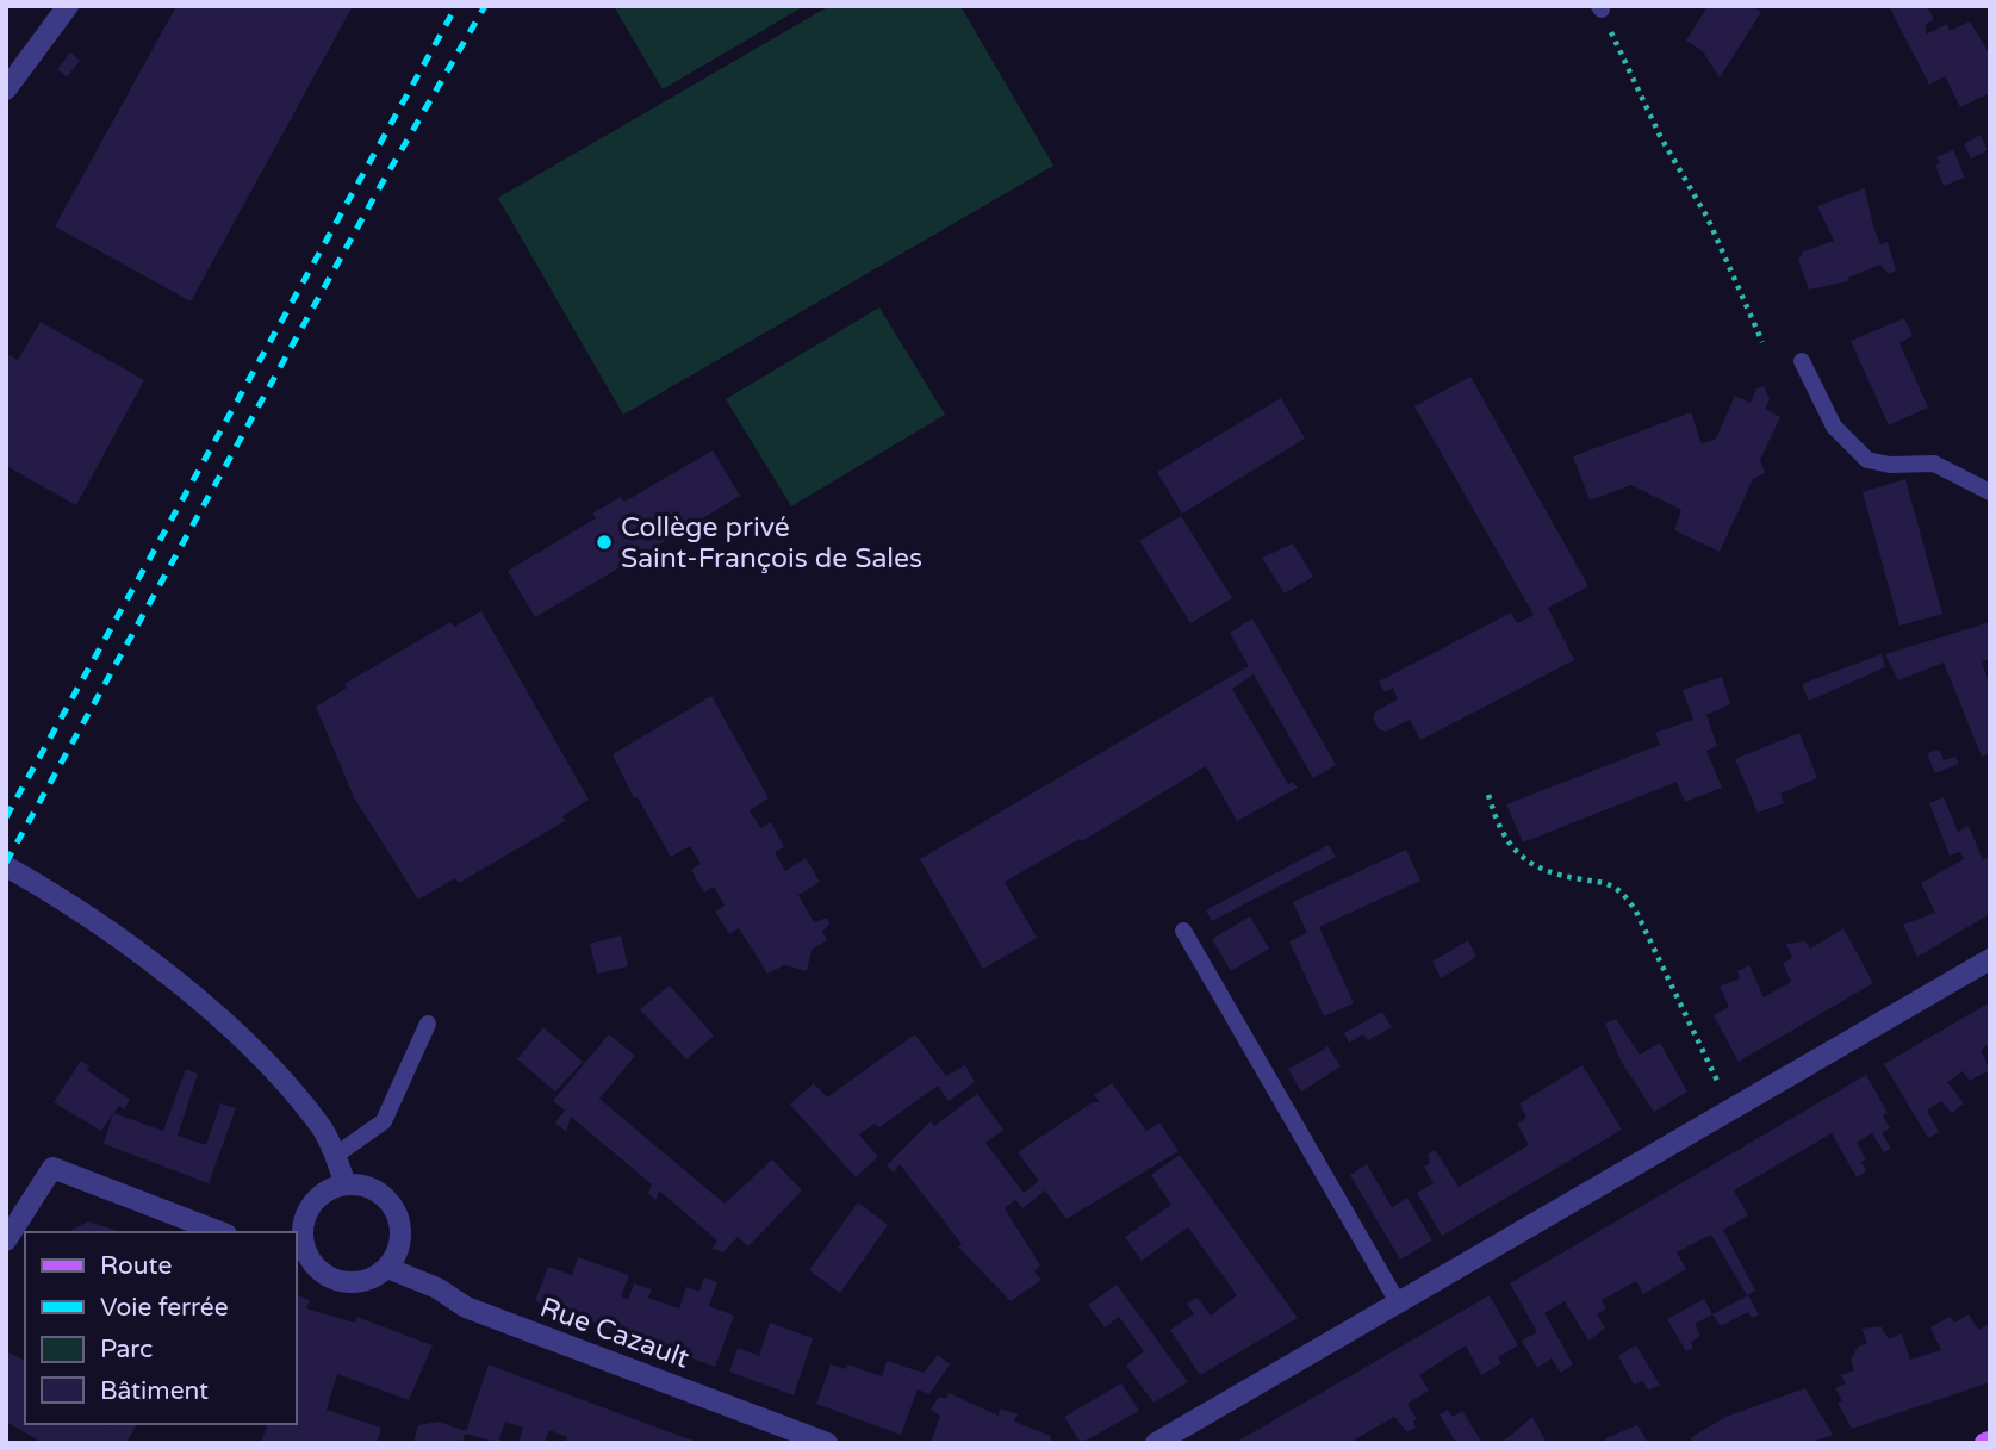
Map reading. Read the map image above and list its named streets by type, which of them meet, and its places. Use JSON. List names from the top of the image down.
{
  "streets": {
    "street": ["Rue Cazault"]
  },
  "places": ["Collège privé Saint-François de Sales"],
  "legend": [
    "Route",
    "Voie ferrée",
    "Parc",
    "Bâtiment"
  ]
}
